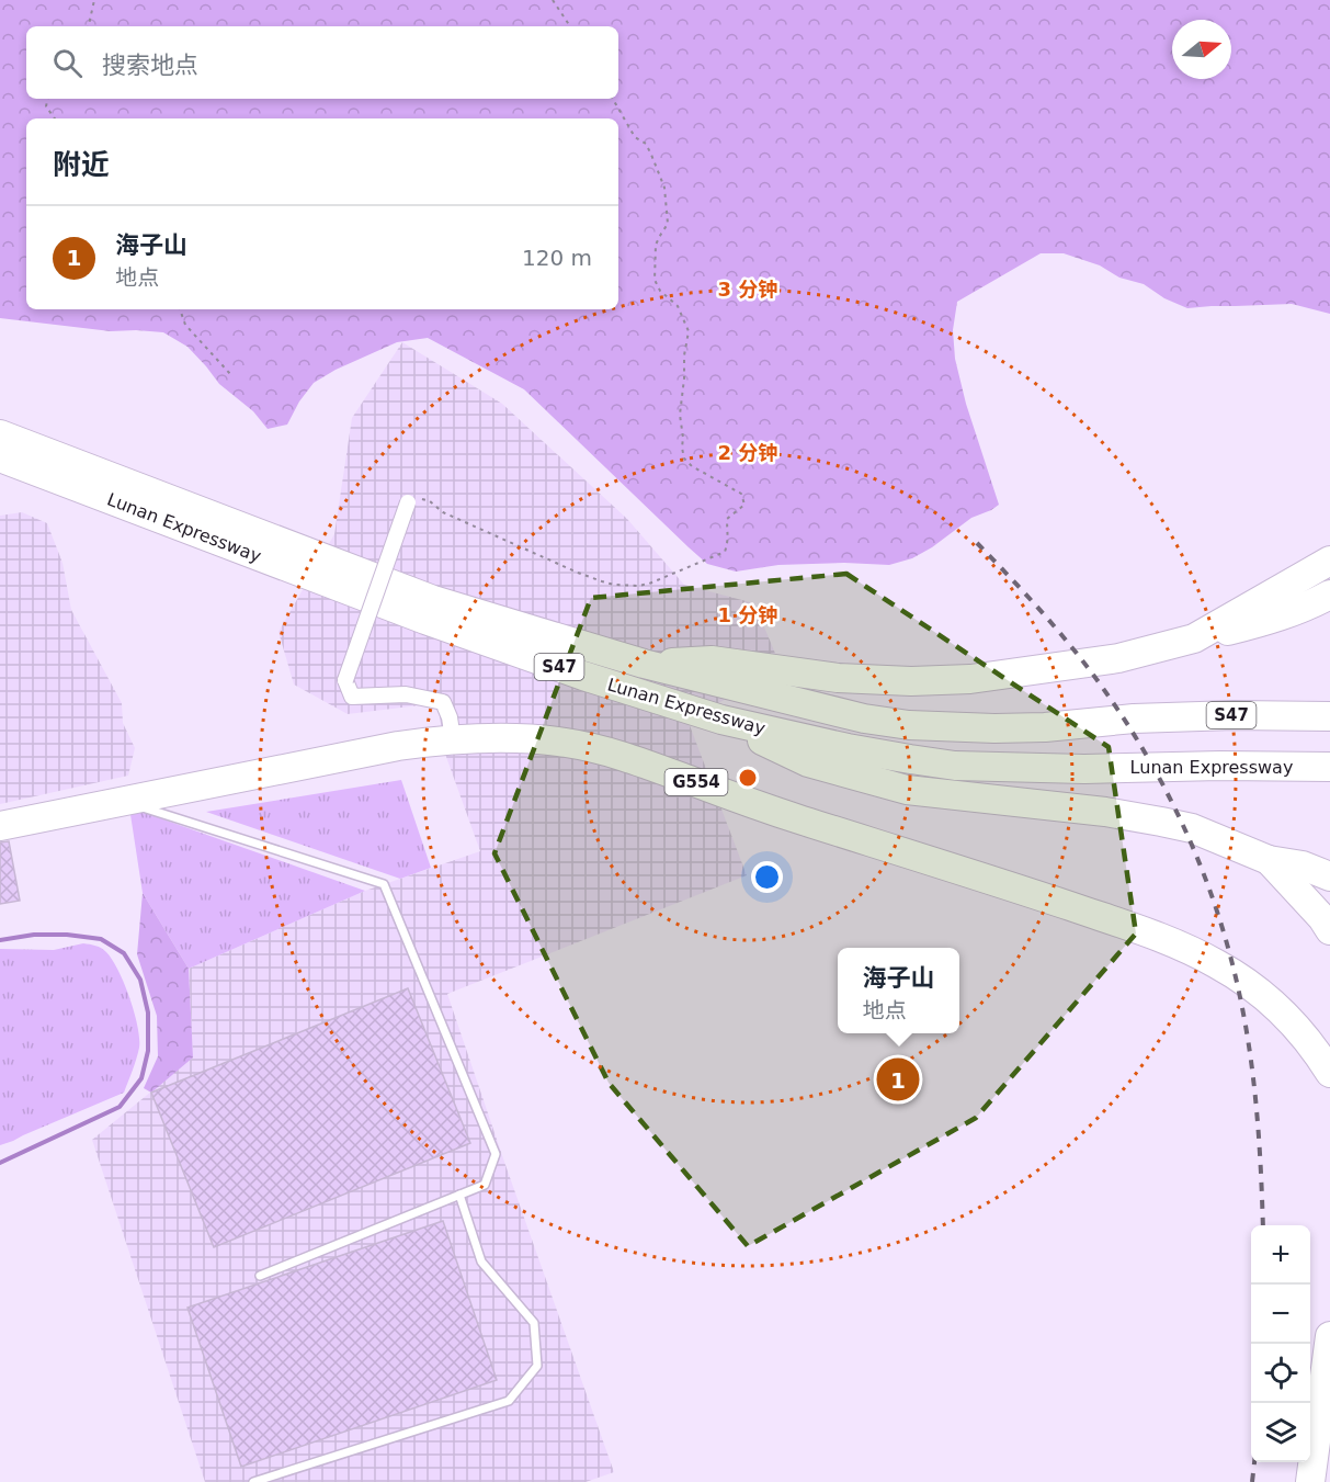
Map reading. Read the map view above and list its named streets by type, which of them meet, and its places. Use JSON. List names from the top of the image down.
{
  "streets": {
    "highway": ["Lunan Expressway", "S47", "G554"]
  },
  "north": "right",
  "page": {
    "search": "搜索地点",
    "heading": "附近",
    "list": [
      {
        "mark": "1",
        "name": "海子山",
        "note": "地点",
        "value": "120 m"
      }
    ],
    "popup": ["海子山", "地点"],
    "pins": "1",
    "map_buttons": ["+", "−"]
  },
  "rings": ["3 分钟", "2 分钟", "1 分钟"]
}
